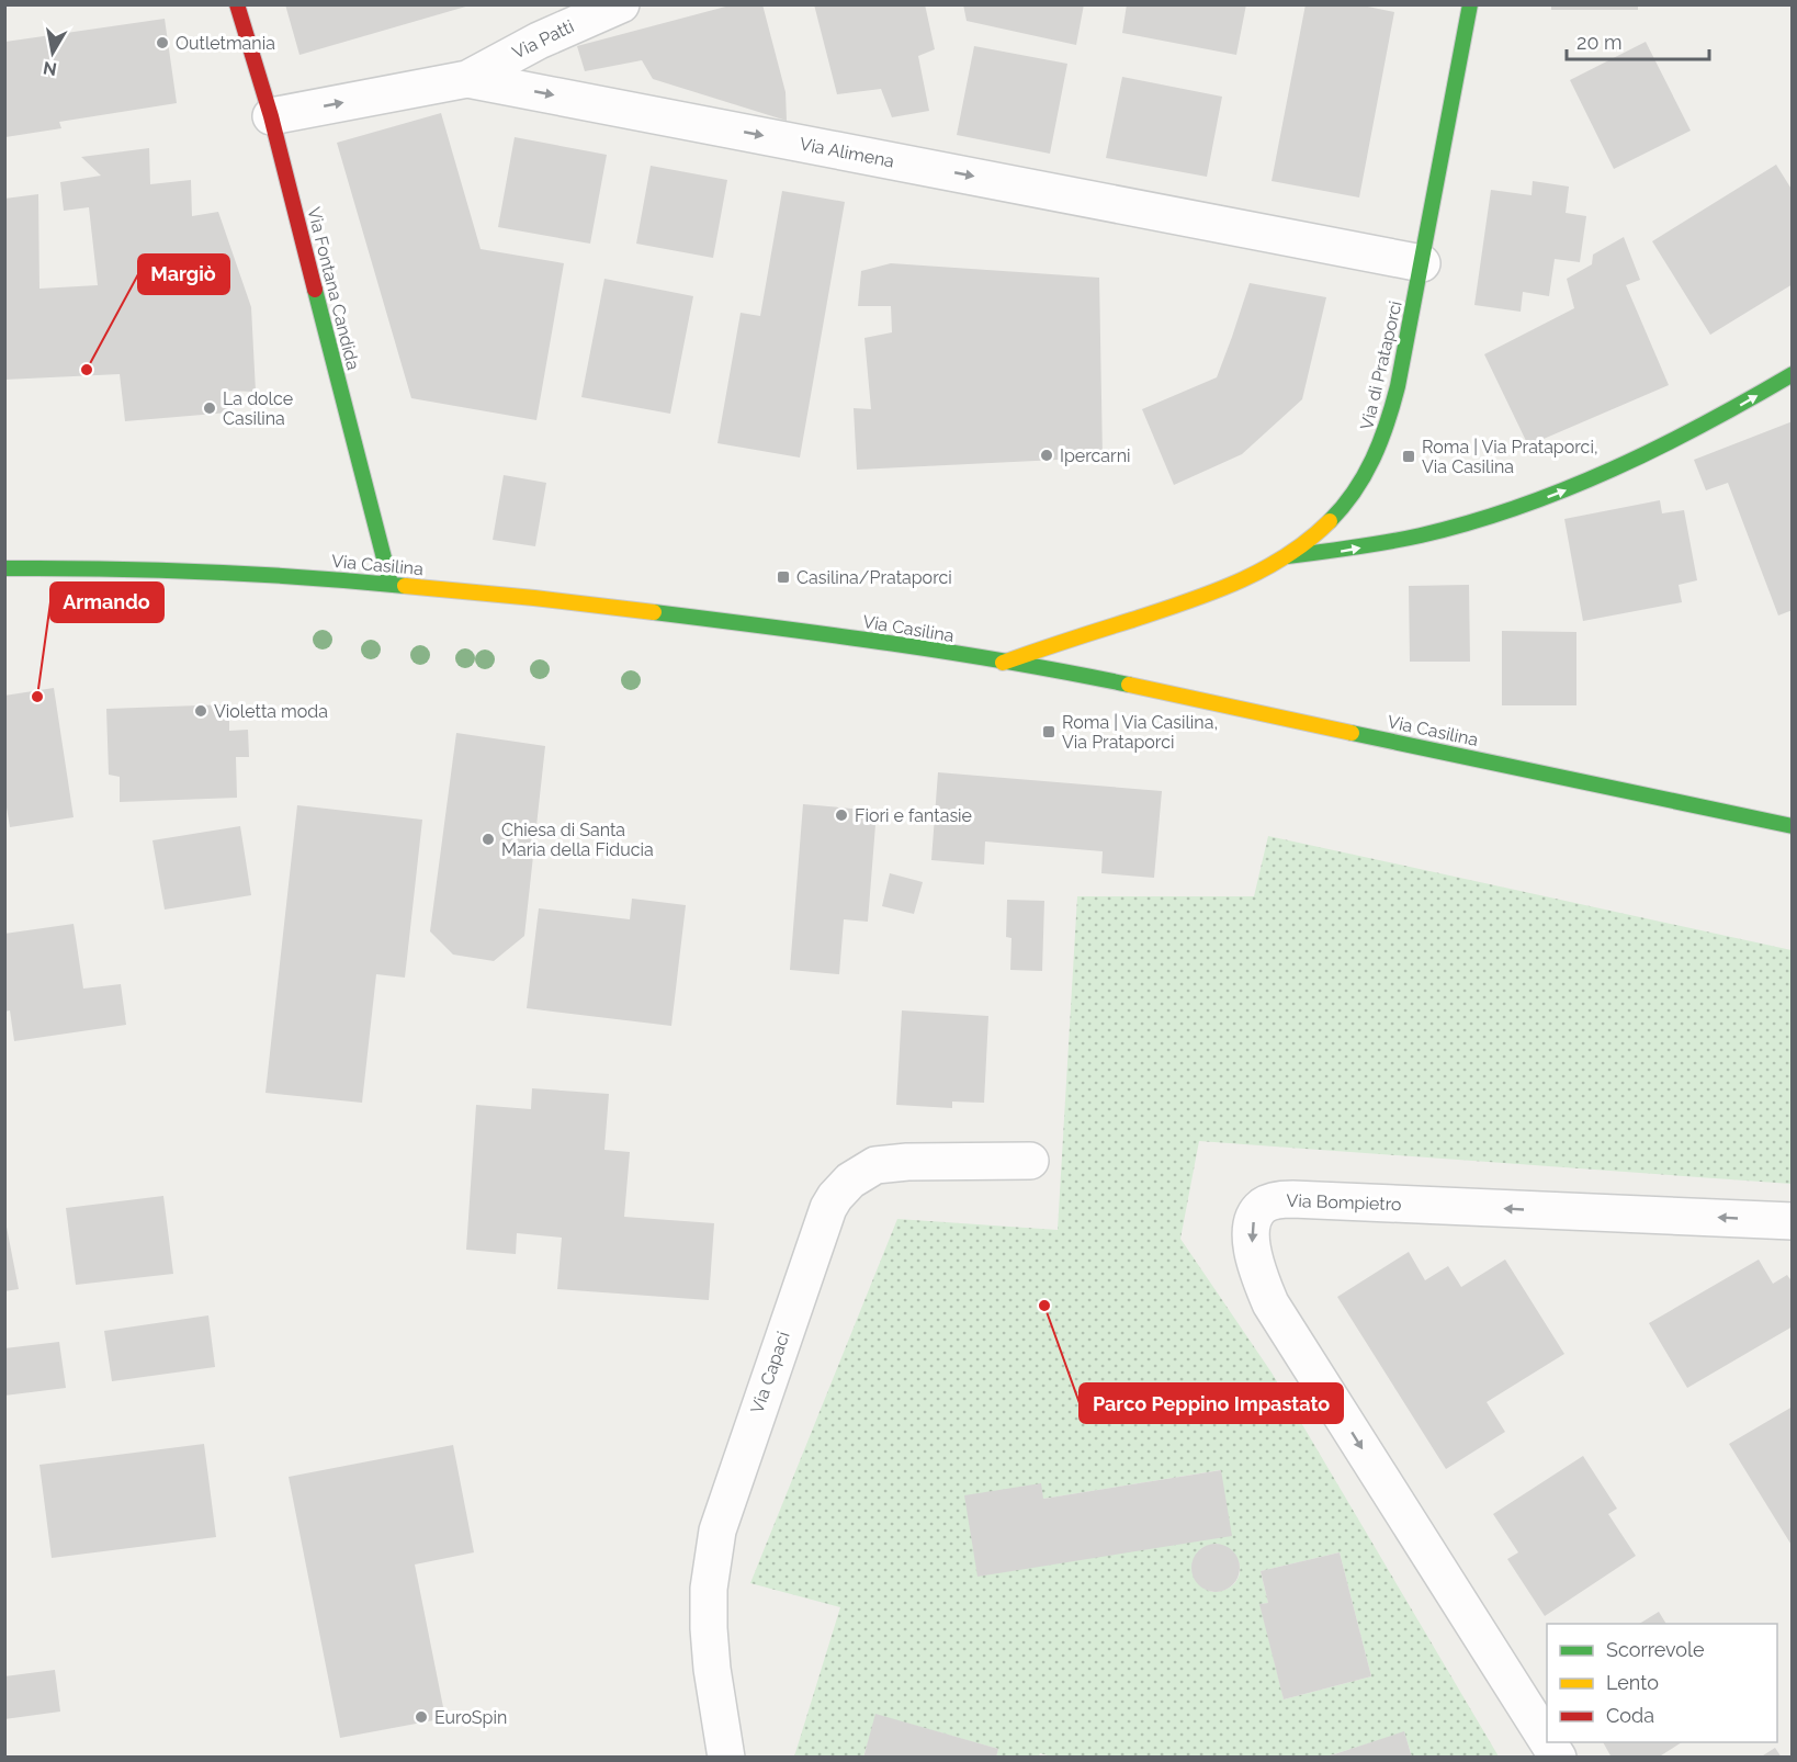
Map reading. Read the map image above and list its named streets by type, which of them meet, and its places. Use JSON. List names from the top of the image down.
{
  "streets": {
    "main road": ["Via Fontana Candida", "Via di Prataporci", "Via Casilina"],
    "street": [
      "Via Patti",
      "Via Alimena",
      "Via Bompietro",
      "Via Capaci"
    ]
  },
  "crossings": [
    ["Via Patti", "Via Alimena"],
    ["Via Alimena", "Via Fontana Candida"],
    ["Via Alimena", "Via di Prataporci"],
    ["Via Fontana Candida", "Via Casilina"],
    ["Via di Prataporci", "Via Casilina"]
  ],
  "one_way": ["Via Alimena"],
  "places": {
    "other": [
      "Outletmania",
      "Margiò",
      "La dolce Casilina",
      "Ipercarni",
      "Armando",
      "Violetta moda",
      "Fiori e fantasie",
      "Chiesa di Santa Maria della Fiducia",
      "Parco Peppino Impastato",
      "EuroSpin"
    ],
    "transit": ["Roma | Via Prataporci, Via Casilina", "Casilina/Prataporci", "Roma | Via Casilina, Via Prataporci"]
  },
  "legend": ["Scorrevole", "Lento", "Coda"],
  "scale_bar": "20 m",
  "north": "bottom"
}
